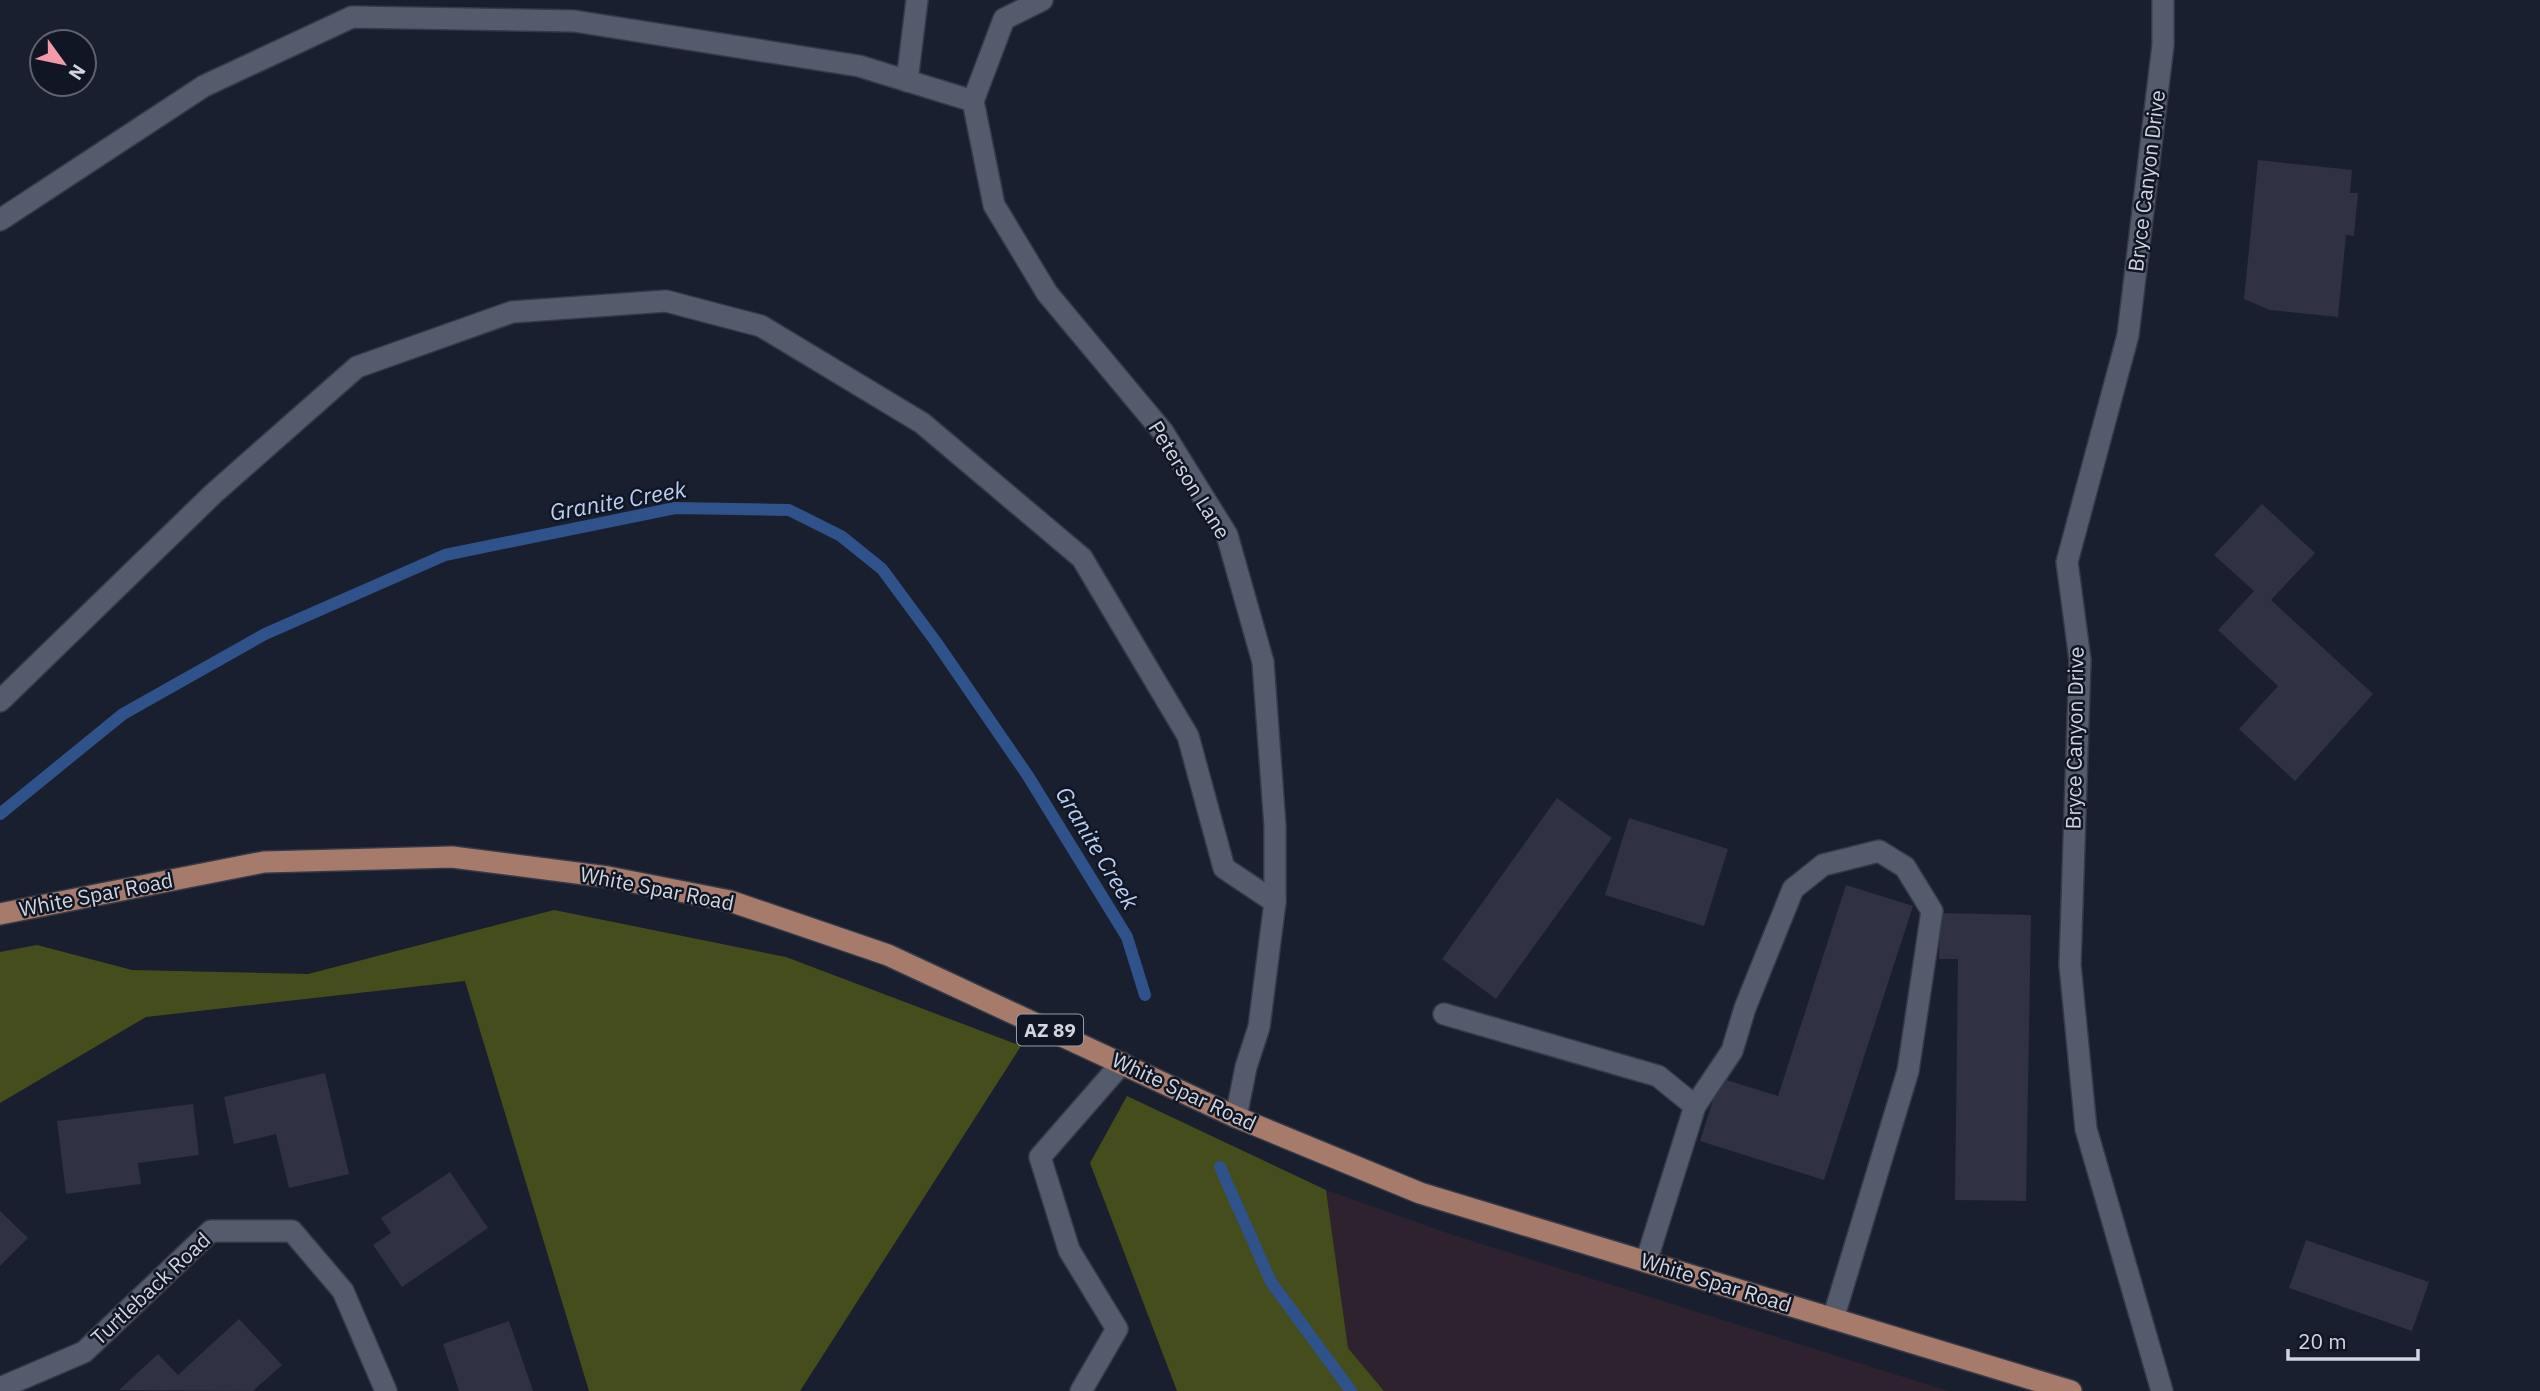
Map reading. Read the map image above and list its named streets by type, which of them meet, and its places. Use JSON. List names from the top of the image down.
{
  "streets": {
    "main road": ["White Spar Road", "AZ 89"],
    "street": ["Bryce Canyon Drive", "Peterson Lane", "Turtleback Road"]
  },
  "crossings": [
    ["Peterson Lane", "White Spar Road"]
  ],
  "water": ["Granite Creek"],
  "scale_bar": "20 m",
  "north": "bottom right"
}
